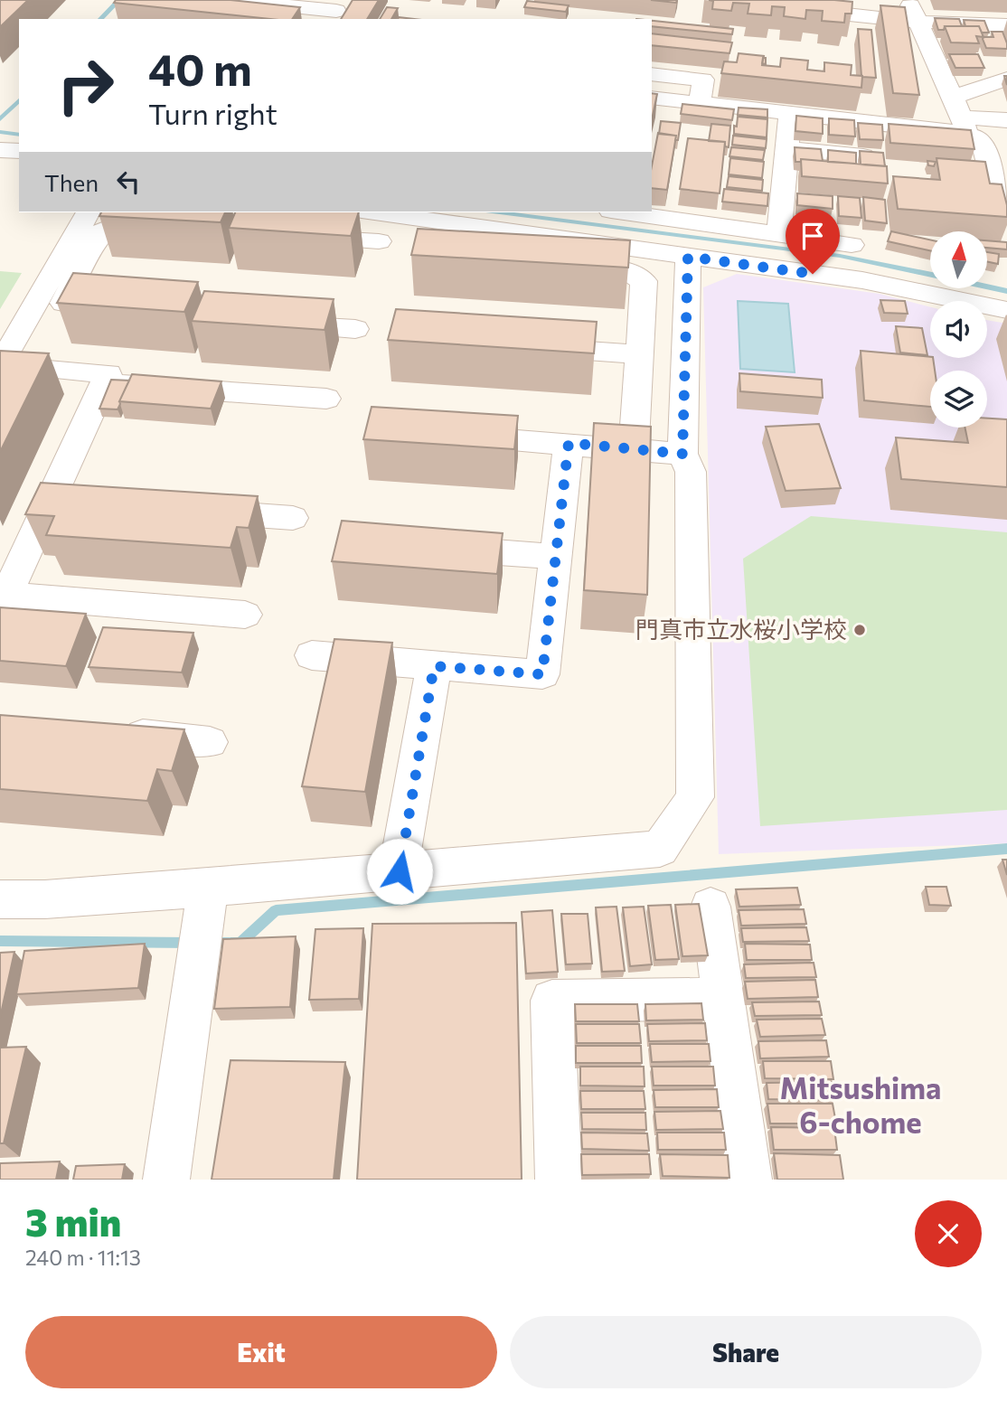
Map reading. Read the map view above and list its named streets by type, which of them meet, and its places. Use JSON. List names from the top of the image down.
{
  "districts": ["Mitsushima 6-chome"],
  "places": ["門真市立水桜小学校"],
  "north": "top",
  "page": {
    "turn": ["40 m", "Turn right"],
    "then": "Then",
    "heading": ["3 min", "240 m · 11:13"],
    "buttons": ["Exit", "Share"]
  }
}
